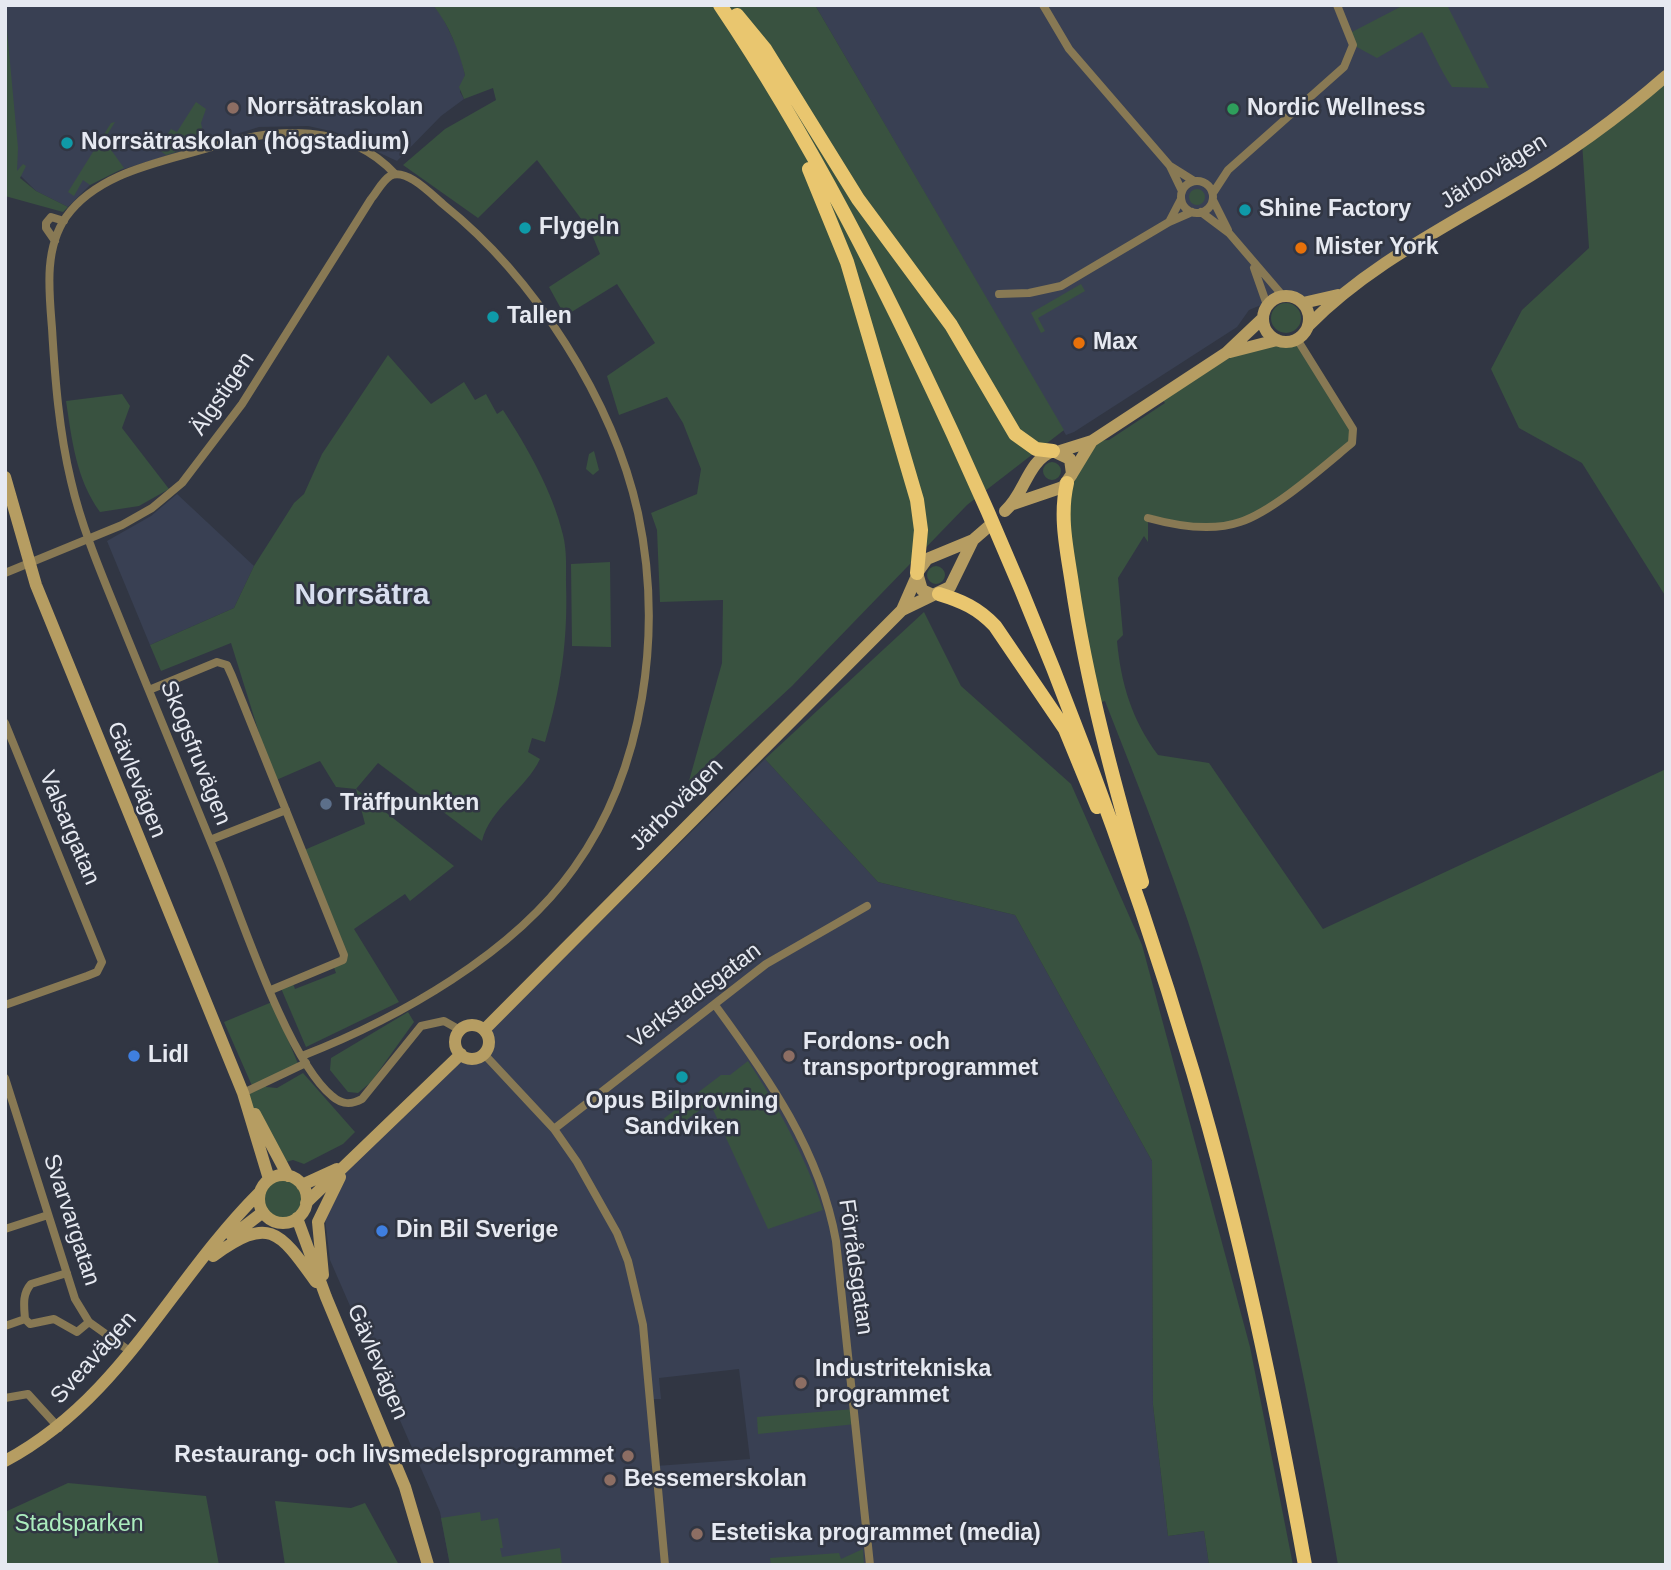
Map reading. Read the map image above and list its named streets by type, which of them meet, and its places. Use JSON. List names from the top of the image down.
{
  "streets": {
    "main road": ["Järbovägen", "Gävlevägen", "Sveavägen"],
    "street": [
      "Älgstigen",
      "Skogsfruvägen",
      "Valsargatan",
      "Verkstadsgatan",
      "Svarvargatan",
      "Förrådsgatan"
    ]
  },
  "crossings": [
    ["Järbovägen", "Skogsfruvägen"],
    ["Älgstigen", "Skogsfruvägen"],
    ["Älgstigen", "Gävlevägen"],
    ["Skogsfruvägen", "Gävlevägen"],
    ["Gävlevägen", "Sveavägen"],
    ["Verkstadsgatan", "Förrådsgatan"],
    ["Svarvargatan", "Sveavägen"]
  ],
  "districts": ["Norrsätra"],
  "parks": ["Stadsparken"],
  "places": [
    "Norrsätraskolan",
    "Nordic Wellness",
    "Norrsätraskolan (högstadium)",
    "Shine Factory",
    "Flygeln",
    "Mister York",
    "Tallen",
    "Max",
    "Träffpunkten",
    "Lidl",
    "Fordons- och transportprogrammet",
    "Opus Bilprovning Sandviken",
    "Din Bil Sverige",
    "Industritekniska programmet",
    "Restaurang- och livsmedelsprogrammet",
    "Bessemerskolan",
    "Estetiska programmet (media)"
  ]
}
